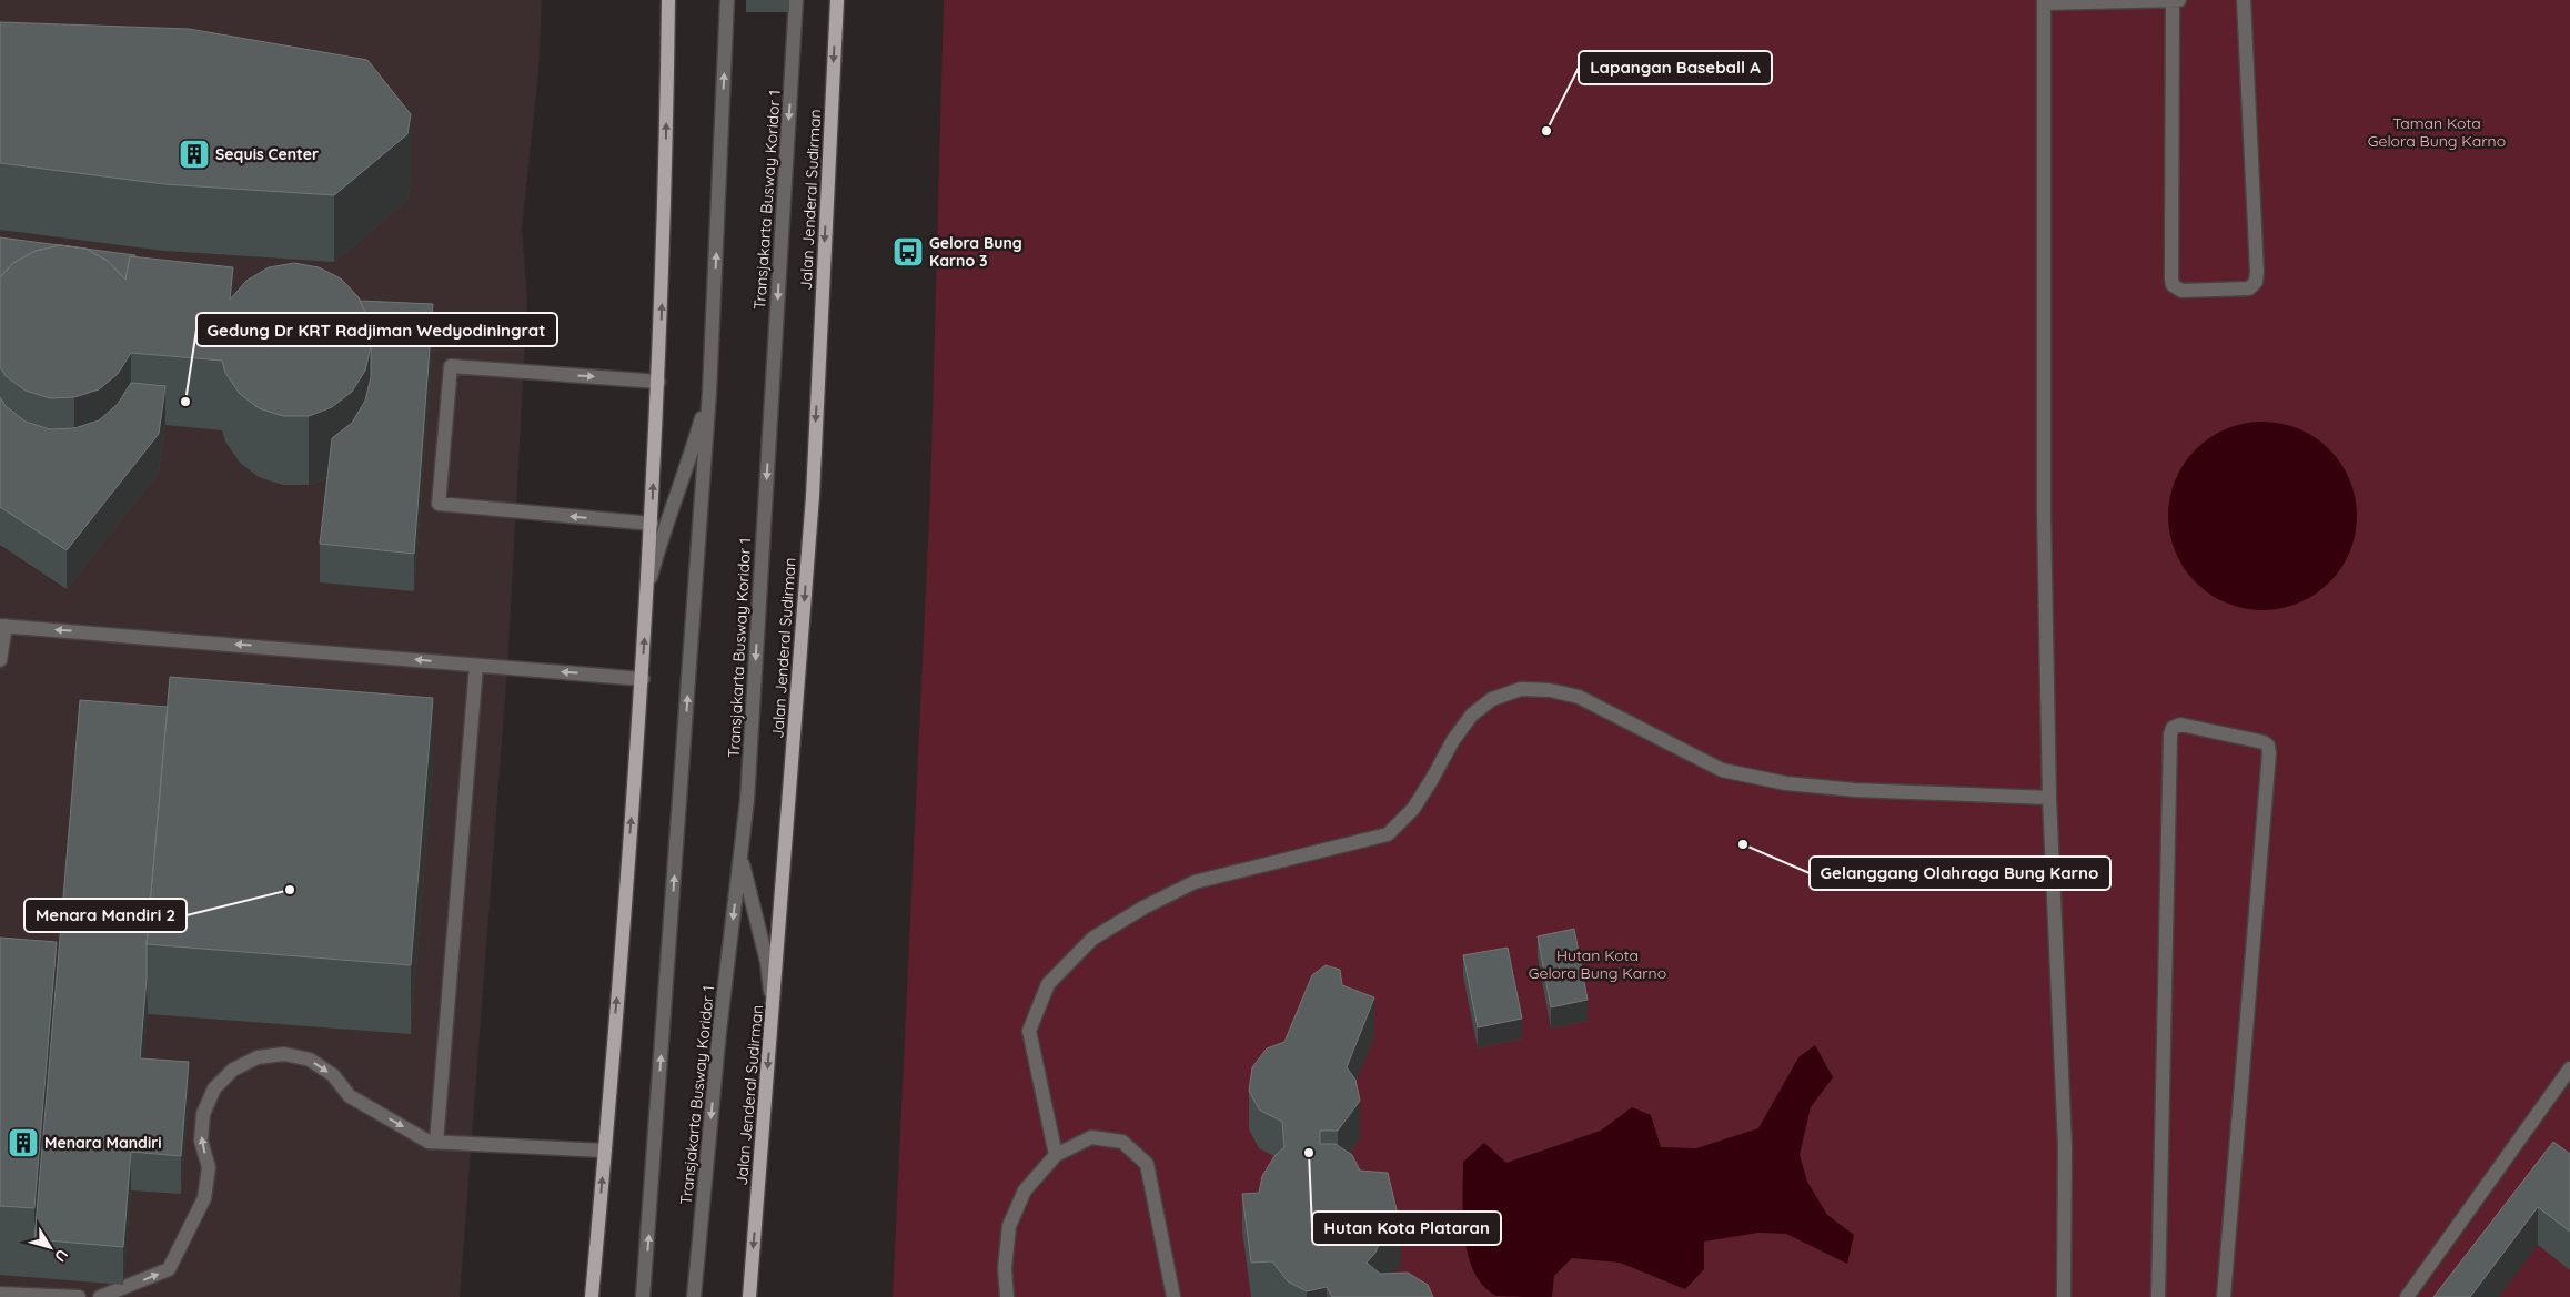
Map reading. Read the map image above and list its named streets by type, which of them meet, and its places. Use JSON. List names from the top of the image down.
{
  "streets": {
    "main road": ["Jalan Jenderal Sudirman"],
    "lane": ["Transjakarta Busway Koridor 1"]
  },
  "one_way": ["Jalan Jenderal Sudirman"],
  "parks": ["Taman Kota Gelora Bung Karno", "Hutan Kota Gelora Bung Karno"],
  "places": {
    "other": [
      "Lapangan Baseball A",
      "Gedung Dr KRT Radjiman Wedyodiningrat",
      "Gelanggang Olahraga Bung Karno",
      "Menara Mandiri 2",
      "Hutan Kota Plataran"
    ],
    "building": ["Sequis Center", "Menara Mandiri"],
    "bus stop": ["Gelora Bung Karno 3"]
  },
  "north": "bottom right"
}
